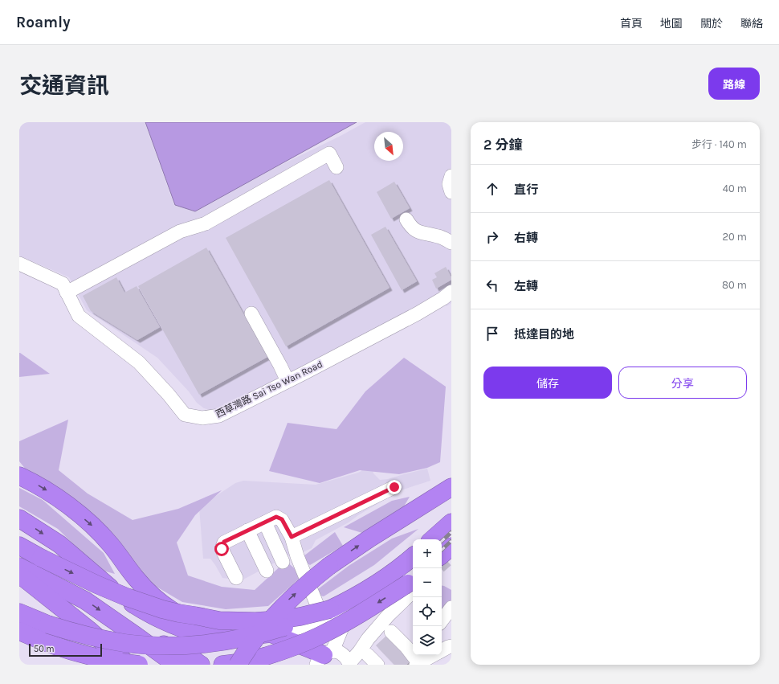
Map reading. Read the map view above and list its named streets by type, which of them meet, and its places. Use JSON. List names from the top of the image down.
{
  "streets": {
    "street": ["西草灣路 Sai Tso Wan Road"]
  },
  "scale_bar": "50 m",
  "north": "bottom right",
  "page": {
    "header": "Roamly",
    "nav": [
      "首頁",
      "地圖",
      "關於",
      "聯絡"
    ],
    "title": "交通資訊",
    "buttons": [
      "路線",
      ["儲存", "分享"]
    ],
    "heading": ["2 分鐘", "步行 · 140 m"],
    "list": [
      ["直行", "40 m"],
      ["右轉", "20 m"],
      ["左轉", "80 m"],
      "抵達目的地"
    ],
    "map_buttons": ["+", "−"],
    "scale": "50 m"
  }
}
